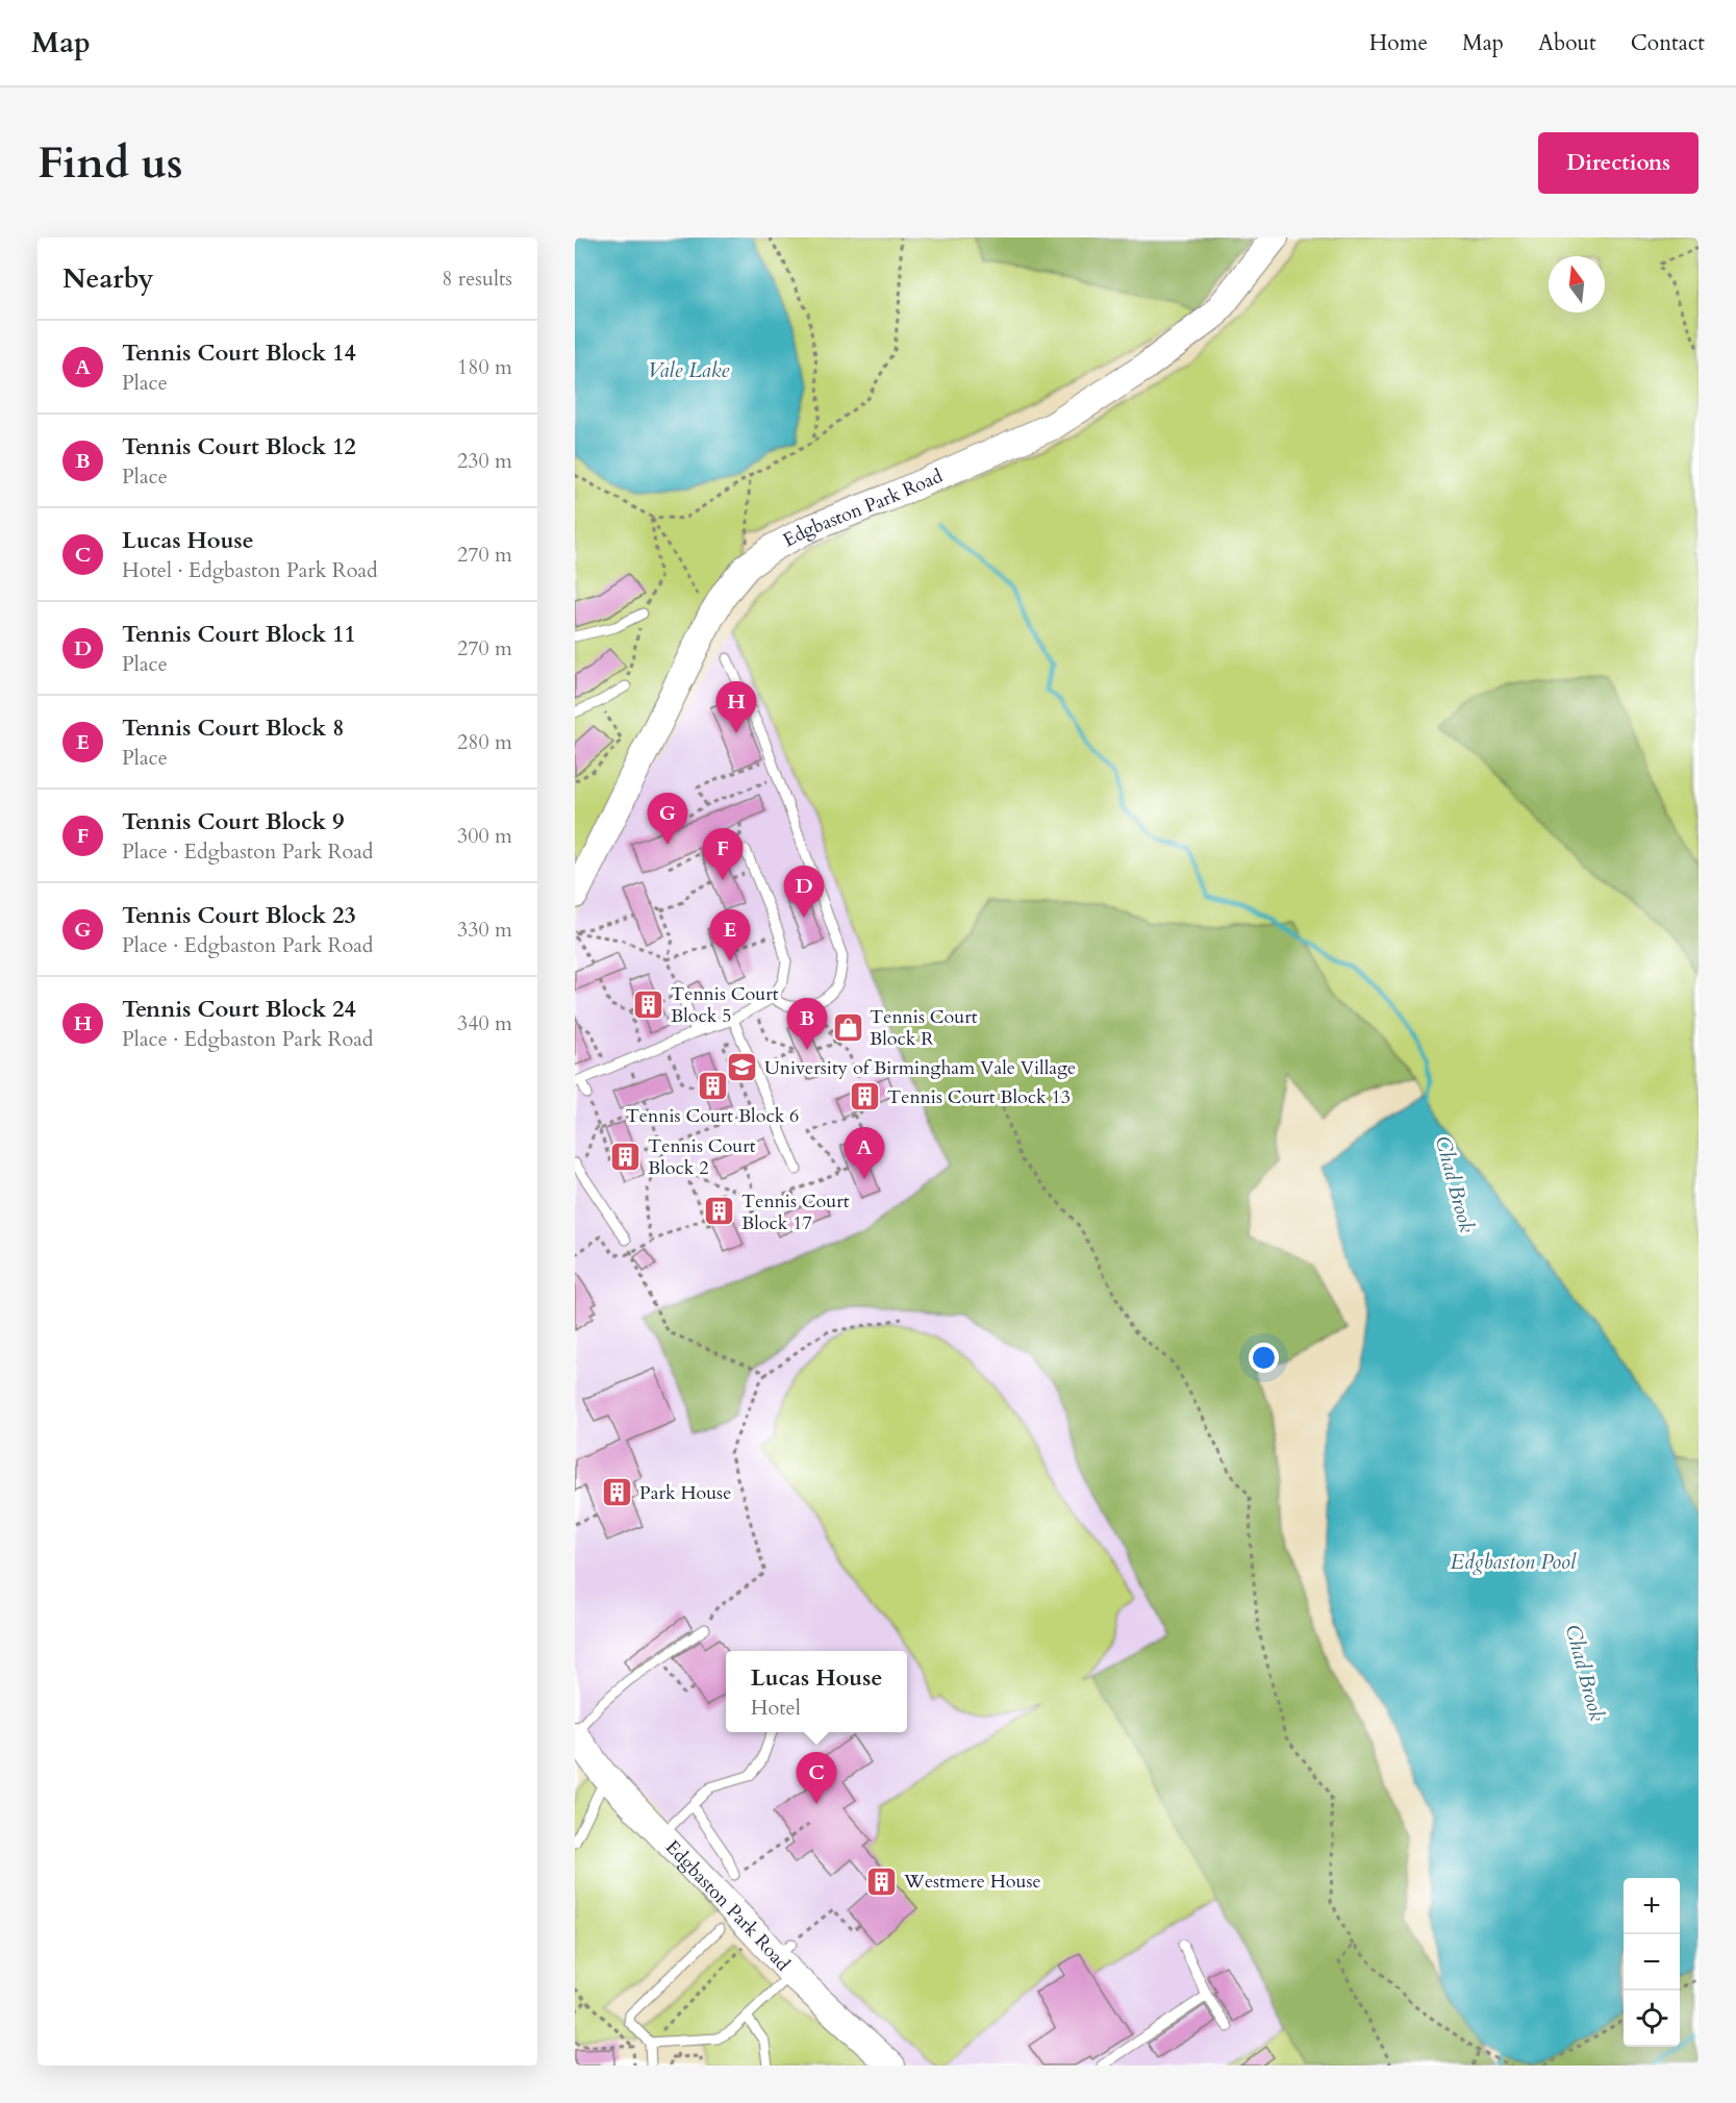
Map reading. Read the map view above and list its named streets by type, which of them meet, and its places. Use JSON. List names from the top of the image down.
{
  "streets": {
    "street": ["Edgbaston Park Road"]
  },
  "water": ["Vale Lake", "Chad Brook", "Edgbaston Pool"],
  "places": {
    "building": [
      "Tennis Court Block 5",
      "Tennis Court Block 6",
      "Tennis Court Block 13",
      "Tennis Court Block 2",
      "Tennis Court Block 17",
      "Park House",
      "Westmere House"
    ],
    "shop": ["Tennis Court Block R"],
    "school or university": ["University of Birmingham Vale Village"]
  },
  "north": "top",
  "page": {
    "header": "Map",
    "nav": [
      "Home",
      "Map",
      "About",
      "Contact"
    ],
    "buttons": "Directions",
    "title": "Find us",
    "heading": ["Nearby", "8 results"],
    "list": [
      {
        "mark": "A",
        "name": "Tennis Court Block 14",
        "note": "Place",
        "value": "180 m"
      },
      {
        "mark": "B",
        "name": "Tennis Court Block 12",
        "note": "Place",
        "value": "230 m"
      },
      {
        "mark": "C",
        "name": "Lucas House",
        "note": "Hotel · Edgbaston Park Road",
        "value": "270 m"
      },
      {
        "mark": "D",
        "name": "Tennis Court Block 11",
        "note": "Place",
        "value": "270 m"
      },
      {
        "mark": "E",
        "name": "Tennis Court Block 8",
        "note": "Place",
        "value": "280 m"
      },
      {
        "mark": "F",
        "name": "Tennis Court Block 9",
        "note": "Place · Edgbaston Park Road",
        "value": "300 m"
      },
      {
        "mark": "G",
        "name": "Tennis Court Block 23",
        "note": "Place · Edgbaston Park Road",
        "value": "330 m"
      },
      {
        "mark": "H",
        "name": "Tennis Court Block 24",
        "note": "Place · Edgbaston Park Road",
        "value": "340 m"
      }
    ],
    "pins": [
      "H",
      "G",
      "F",
      "D",
      "E",
      "B",
      "A",
      "C"
    ],
    "popup": ["Lucas House", "Hotel"],
    "map_buttons": ["+", "−"]
  }
}
